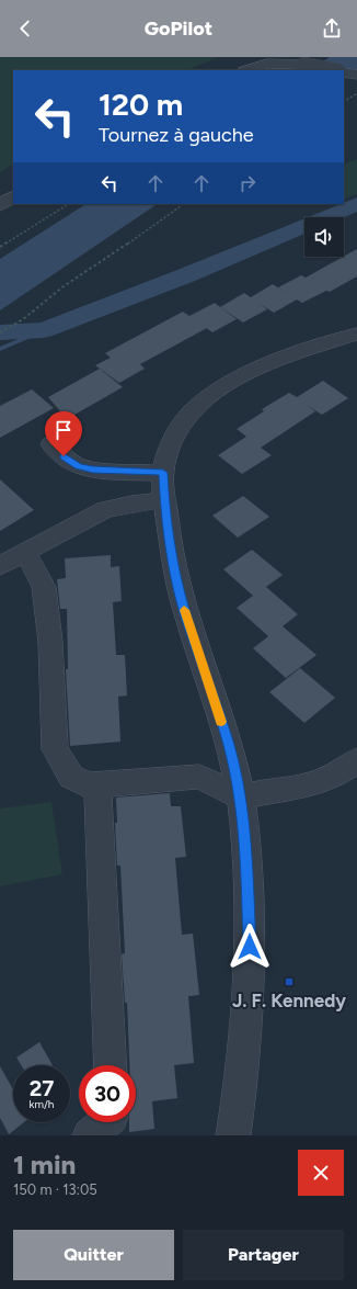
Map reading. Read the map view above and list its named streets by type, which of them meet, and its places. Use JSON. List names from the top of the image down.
{
  "places": {
    "transit": ["J. F. Kennedy"]
  },
  "page": {
    "header": "GoPilot",
    "turn": ["120 m", "Tournez à gauche"],
    "speed": "27 km/h",
    "limit": "30",
    "heading": ["1 min", "150 m · 13:05"],
    "buttons": ["Quitter", "Partager"]
  }
}
